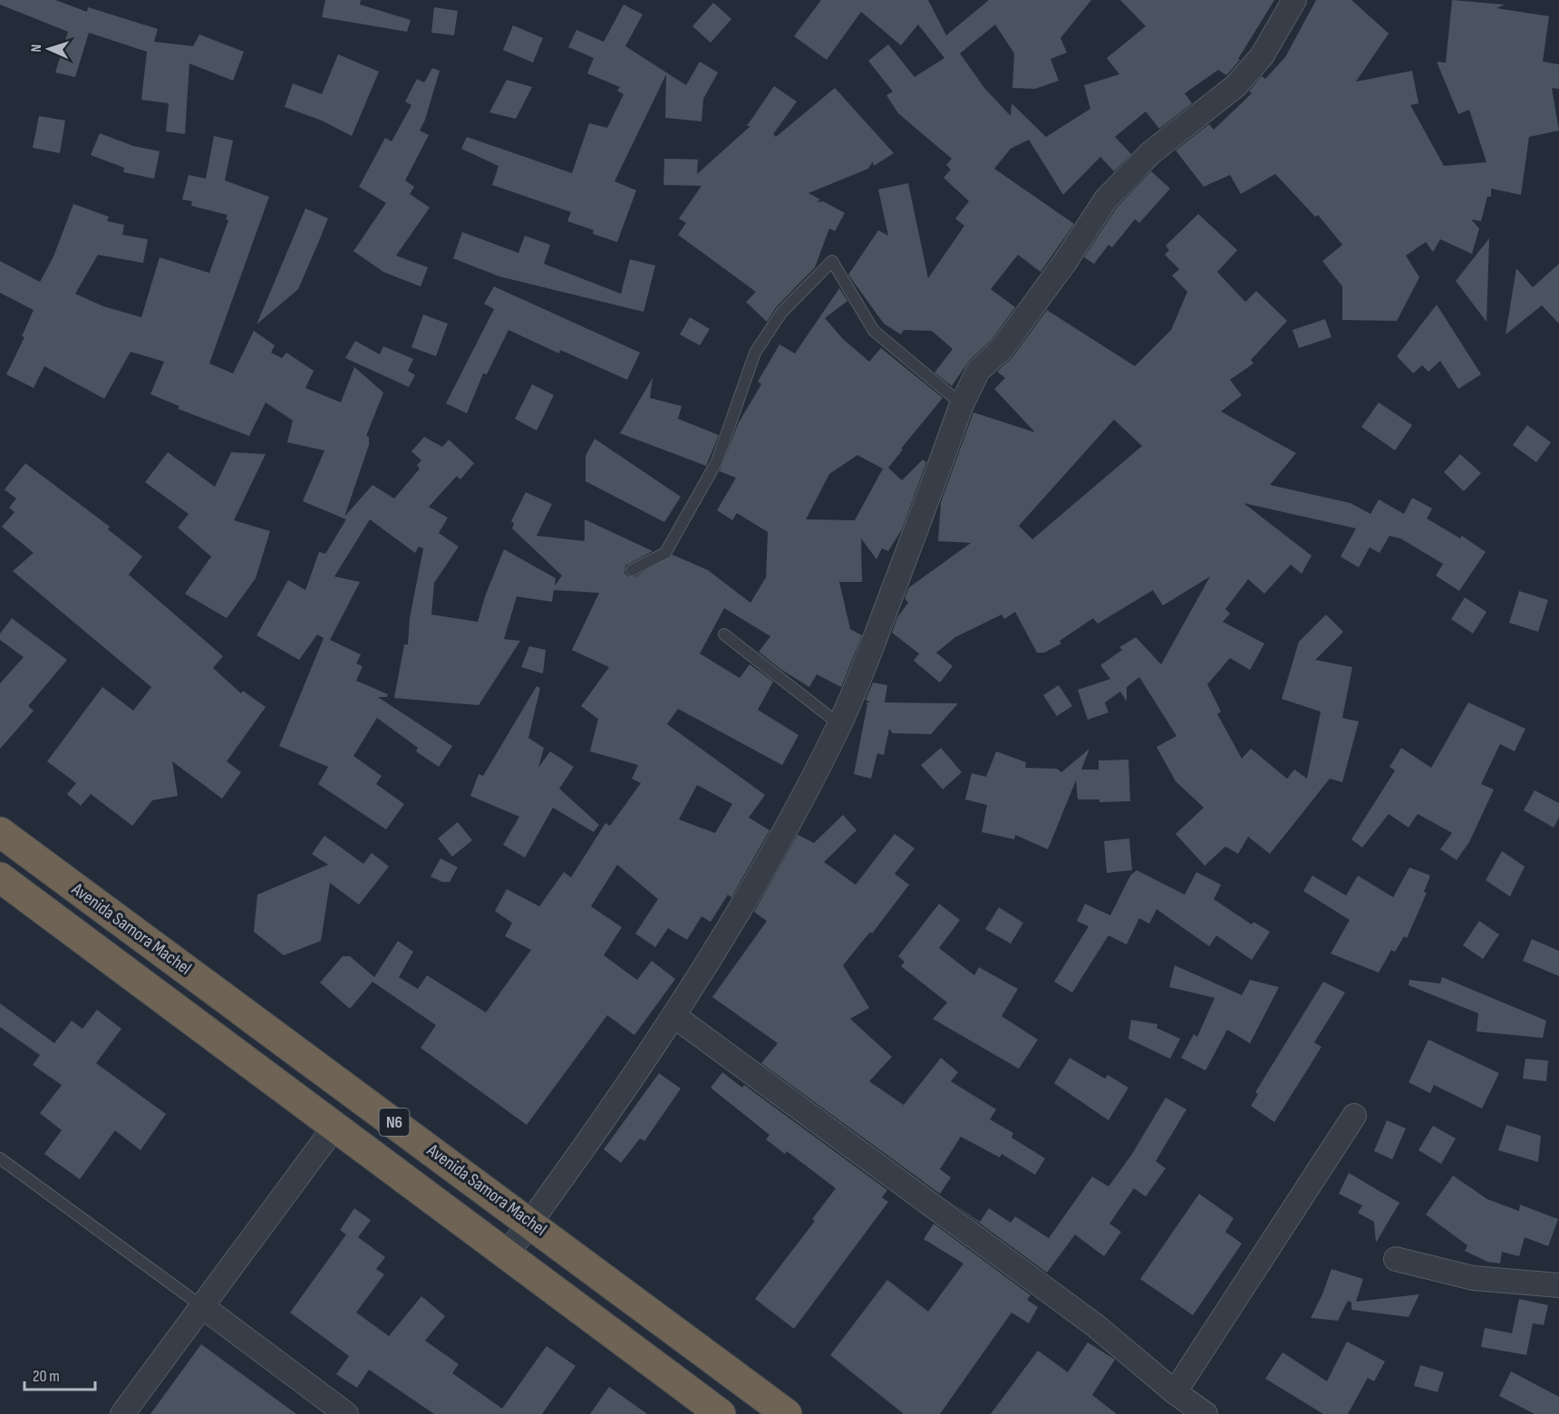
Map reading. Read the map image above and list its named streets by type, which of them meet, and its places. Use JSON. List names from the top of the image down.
{
  "streets": {
    "highway": ["Avenida Samora Machel", "N6"]
  },
  "scale_bar": "20 m",
  "north": "left"
}
